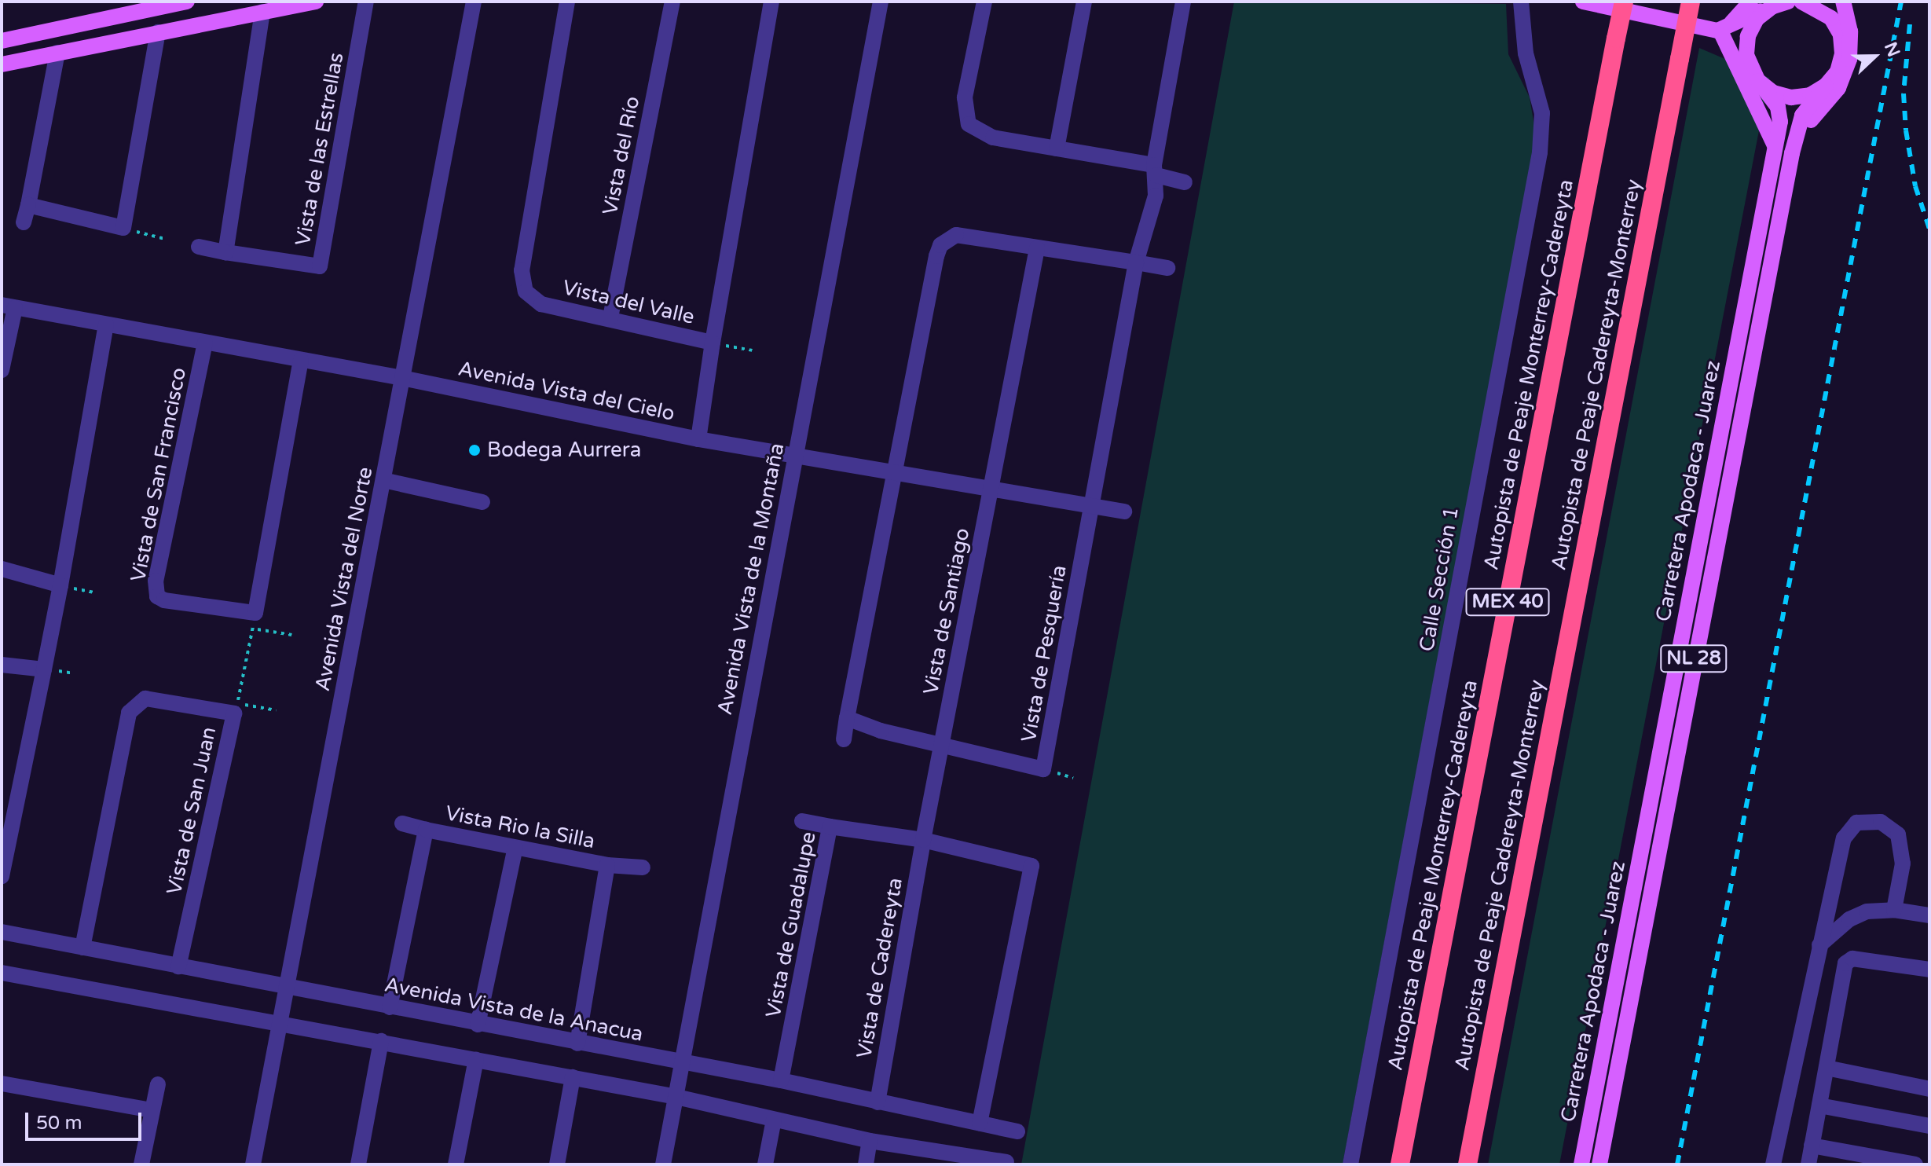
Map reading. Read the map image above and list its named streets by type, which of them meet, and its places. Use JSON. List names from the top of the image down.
{
  "streets": {
    "highway": ["Autopista de Peaje Monterrey-Cadereyta", "Autopista de Peaje Cadereyta-Monterrey", "MEX 40"],
    "main road": ["Carretera Apodaca - Juarez", "NL 28"],
    "street": [
      "Vista de las Estrellas",
      "Vista del Río",
      "Vista del Valle",
      "Avenida Vista del Cielo",
      "Vista de San Francisco",
      "Avenida Vista del Norte",
      "Avenida Vista de la Montaña",
      "Calle Sección 1",
      "Vista de Santiago",
      "Vista de Pesquería",
      "Vista de San Juan",
      "Vista Rio la Silla",
      "Vista de Guadalupe",
      "Vista de Cadereyta",
      "Avenida Vista de la Anacua"
    ]
  },
  "crossings": [
    ["Vista del Río", "Vista del Valle"],
    ["Avenida Vista del Cielo", "Vista de San Francisco"],
    ["Avenida Vista del Cielo", "Avenida Vista del Norte"],
    ["Avenida Vista del Cielo", "Avenida Vista de la Montaña"],
    ["Avenida Vista del Cielo", "Vista de Santiago"],
    ["Avenida Vista del Cielo", "Vista de Pesquería"],
    ["Avenida Vista del Norte", "Avenida Vista de la Anacua"],
    ["Avenida Vista de la Montaña", "Avenida Vista de la Anacua"],
    ["Vista de Santiago", "Vista de Pesquería"],
    ["Vista de Santiago", "Vista de Guadalupe"],
    ["Vista de Santiago", "Vista de Cadereyta"],
    ["Vista de San Juan", "Avenida Vista de la Anacua"],
    ["Vista Rio la Silla", "Avenida Vista de la Anacua"],
    ["Vista de Guadalupe", "Vista de Cadereyta"],
    ["Vista de Guadalupe", "Avenida Vista de la Anacua"],
    ["Vista de Cadereyta", "Avenida Vista de la Anacua"]
  ],
  "places": ["Bodega Aurrera"],
  "scale_bar": "50 m",
  "north": "right"
}
